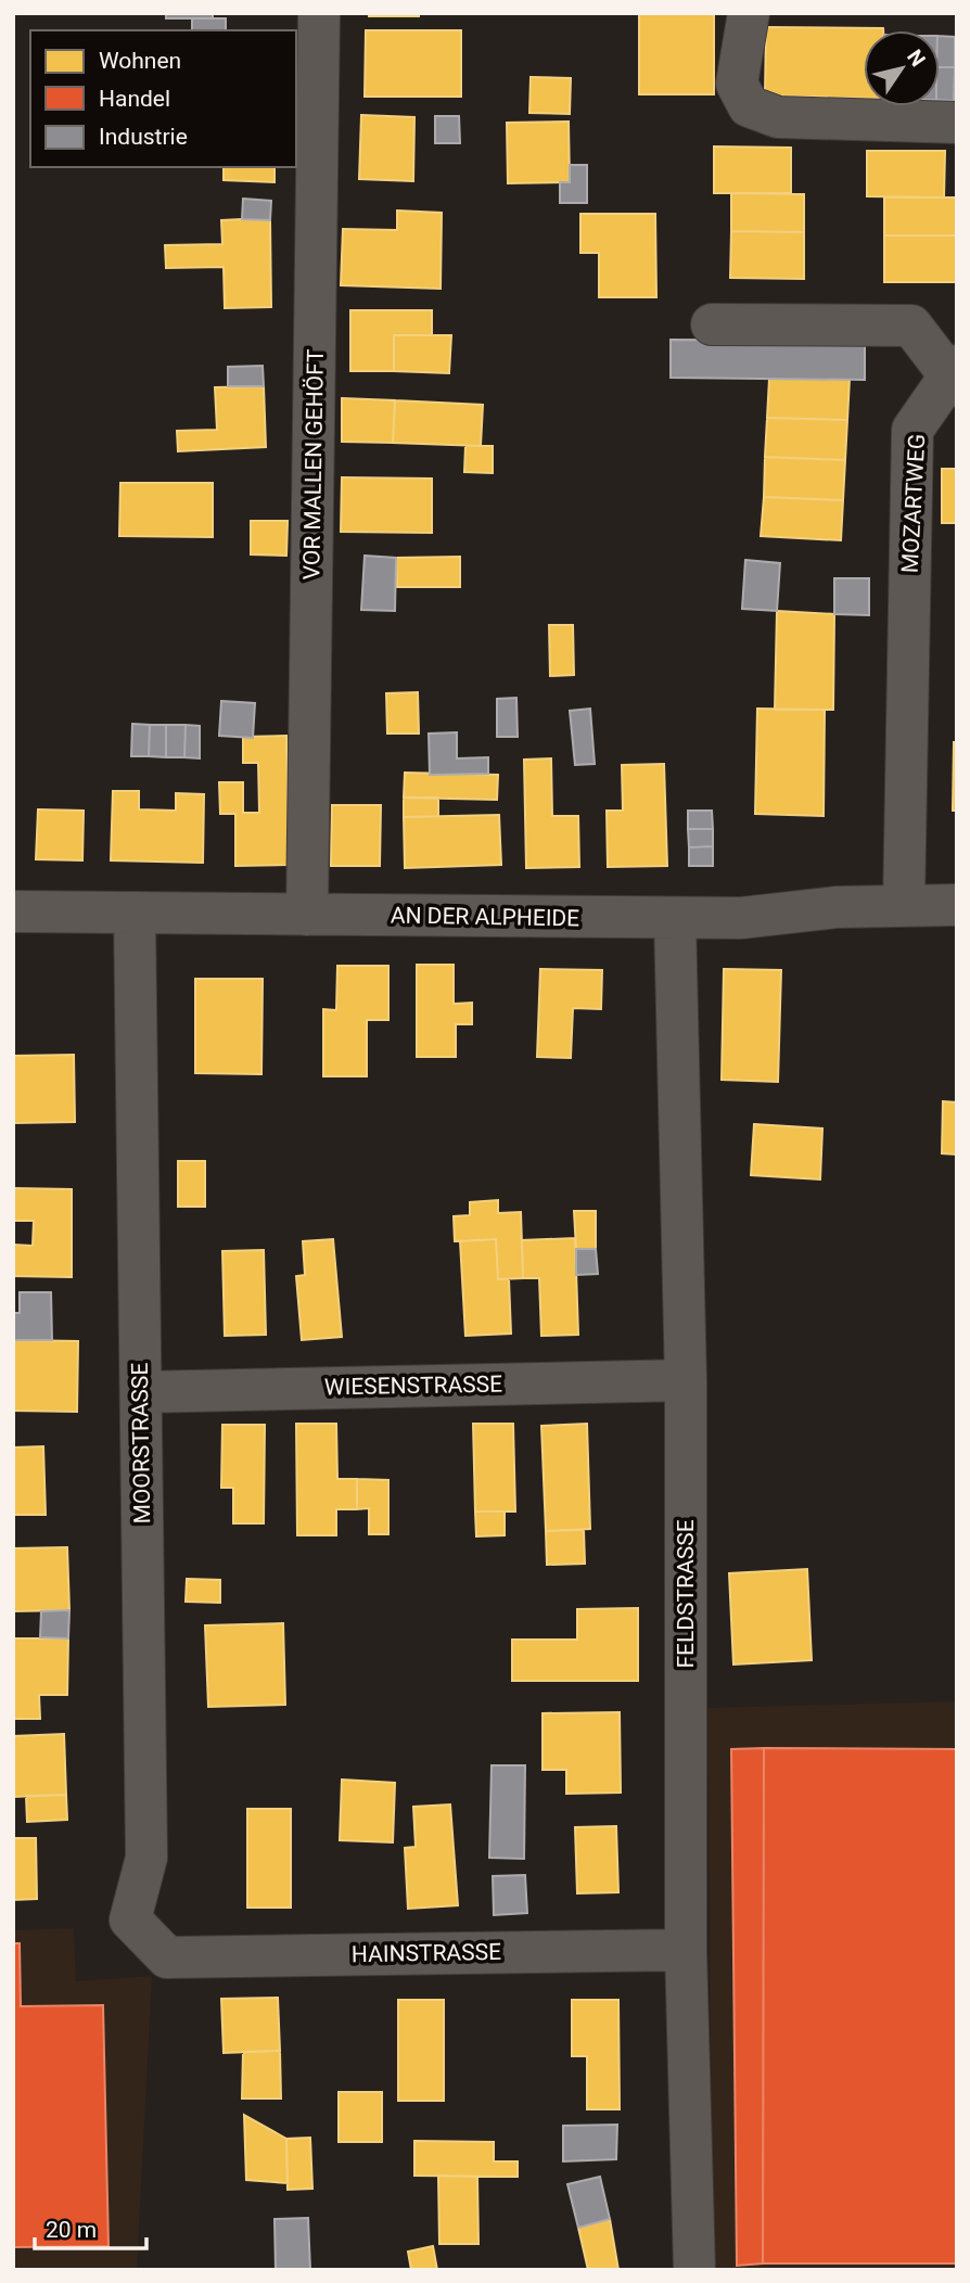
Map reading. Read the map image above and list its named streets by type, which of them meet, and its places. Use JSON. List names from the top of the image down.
{
  "streets": {
    "street": [
      "VOR MALLEN GEHÖFT",
      "MOZARTWEG",
      "AN DER ALPHEIDE",
      "WIESENSTRASSE",
      "MOORSTRASSE",
      "FELDSTRASSE",
      "HAINSTRASSE"
    ]
  },
  "crossings": [
    ["VOR MALLEN GEHÖFT", "AN DER ALPHEIDE"],
    ["MOZARTWEG", "AN DER ALPHEIDE"],
    ["AN DER ALPHEIDE", "MOORSTRASSE"],
    ["AN DER ALPHEIDE", "FELDSTRASSE"],
    ["WIESENSTRASSE", "MOORSTRASSE"],
    ["WIESENSTRASSE", "FELDSTRASSE"],
    ["MOORSTRASSE", "HAINSTRASSE"],
    ["FELDSTRASSE", "HAINSTRASSE"]
  ],
  "legend": ["Wohnen", "Handel", "Industrie"],
  "scale_bar": "20 m",
  "north": "top right"
}
